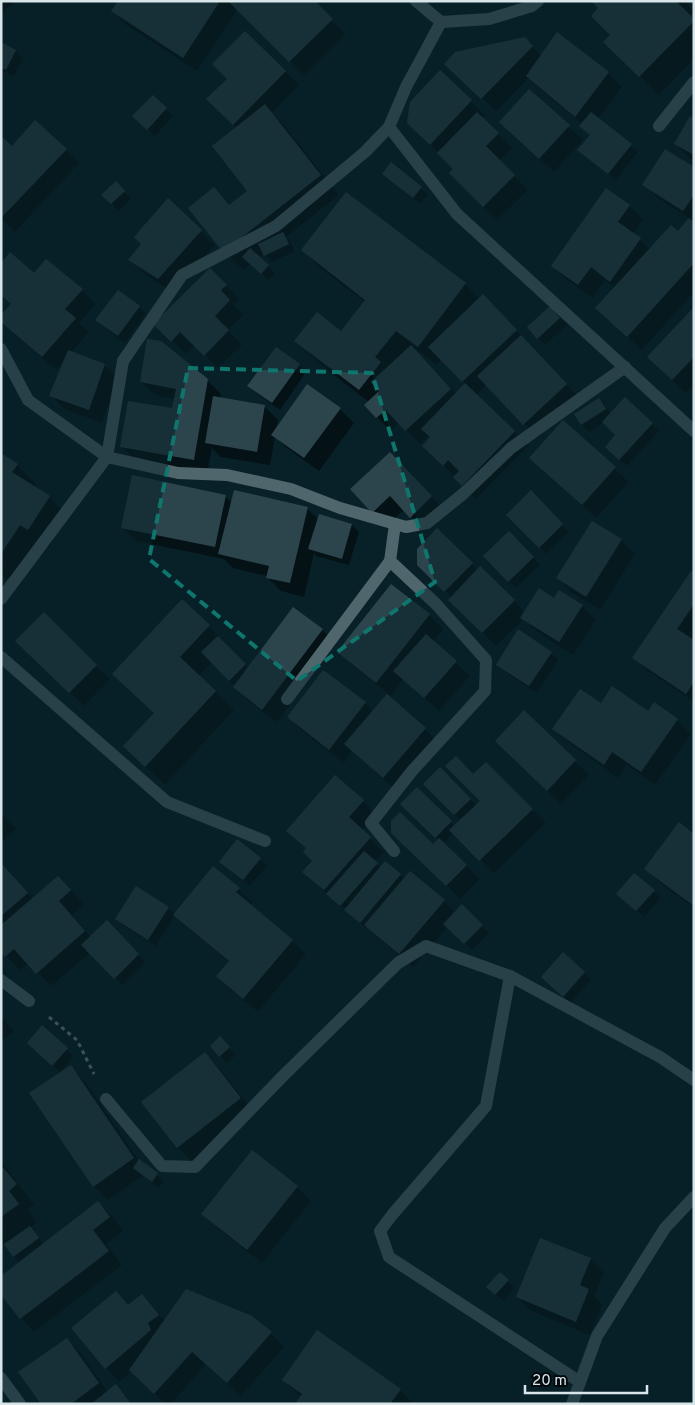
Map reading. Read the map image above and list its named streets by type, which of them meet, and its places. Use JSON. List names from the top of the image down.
{
  "scale_bar": "20 m"
}
